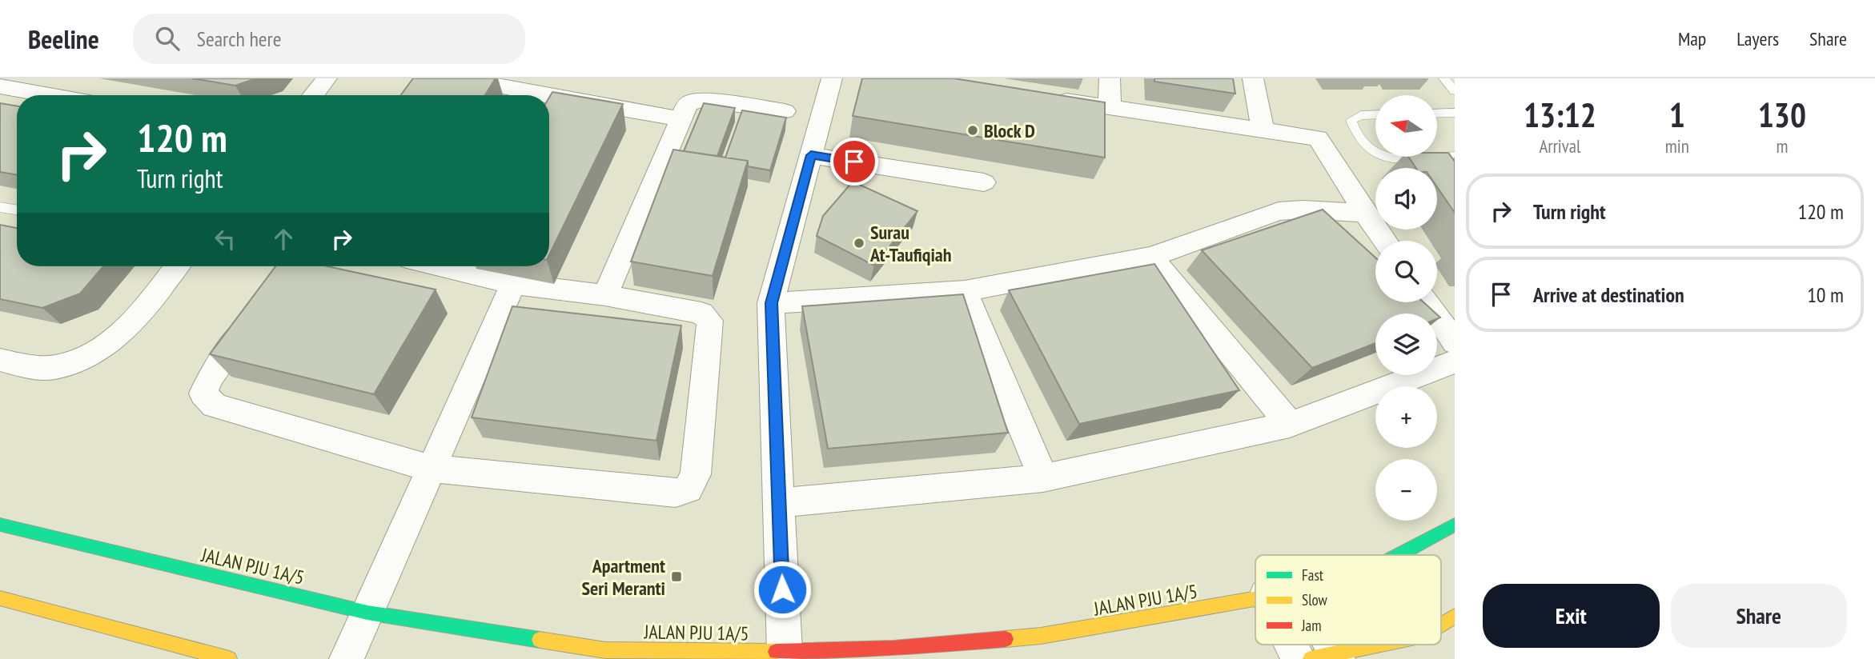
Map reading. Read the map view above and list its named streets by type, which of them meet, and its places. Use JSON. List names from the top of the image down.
{
  "streets": {
    "street": ["JALAN PJU 1A/5"]
  },
  "places": {
    "other": ["Block D", "Surau At-Taufiqiah"],
    "transit": ["Apartment Seri Meranti"]
  },
  "legend": ["Fast", "Slow", "Jam"],
  "north": "left",
  "page": {
    "header": "Beeline",
    "search": "Search here",
    "nav": ["Map", "Layers", "Share"],
    "eta": [
      "13:12",
      "Arrival",
      "1",
      "min",
      "130",
      "m"
    ],
    "map_buttons": ["+", "−"],
    "turn": ["120 m", "Turn right"],
    "list": [
      {
        "name": "Turn right",
        "value": "120 m"
      },
      {
        "name": "Arrive at destination",
        "value": "10 m"
      }
    ],
    "buttons": ["Exit", "Share"]
  }
}
